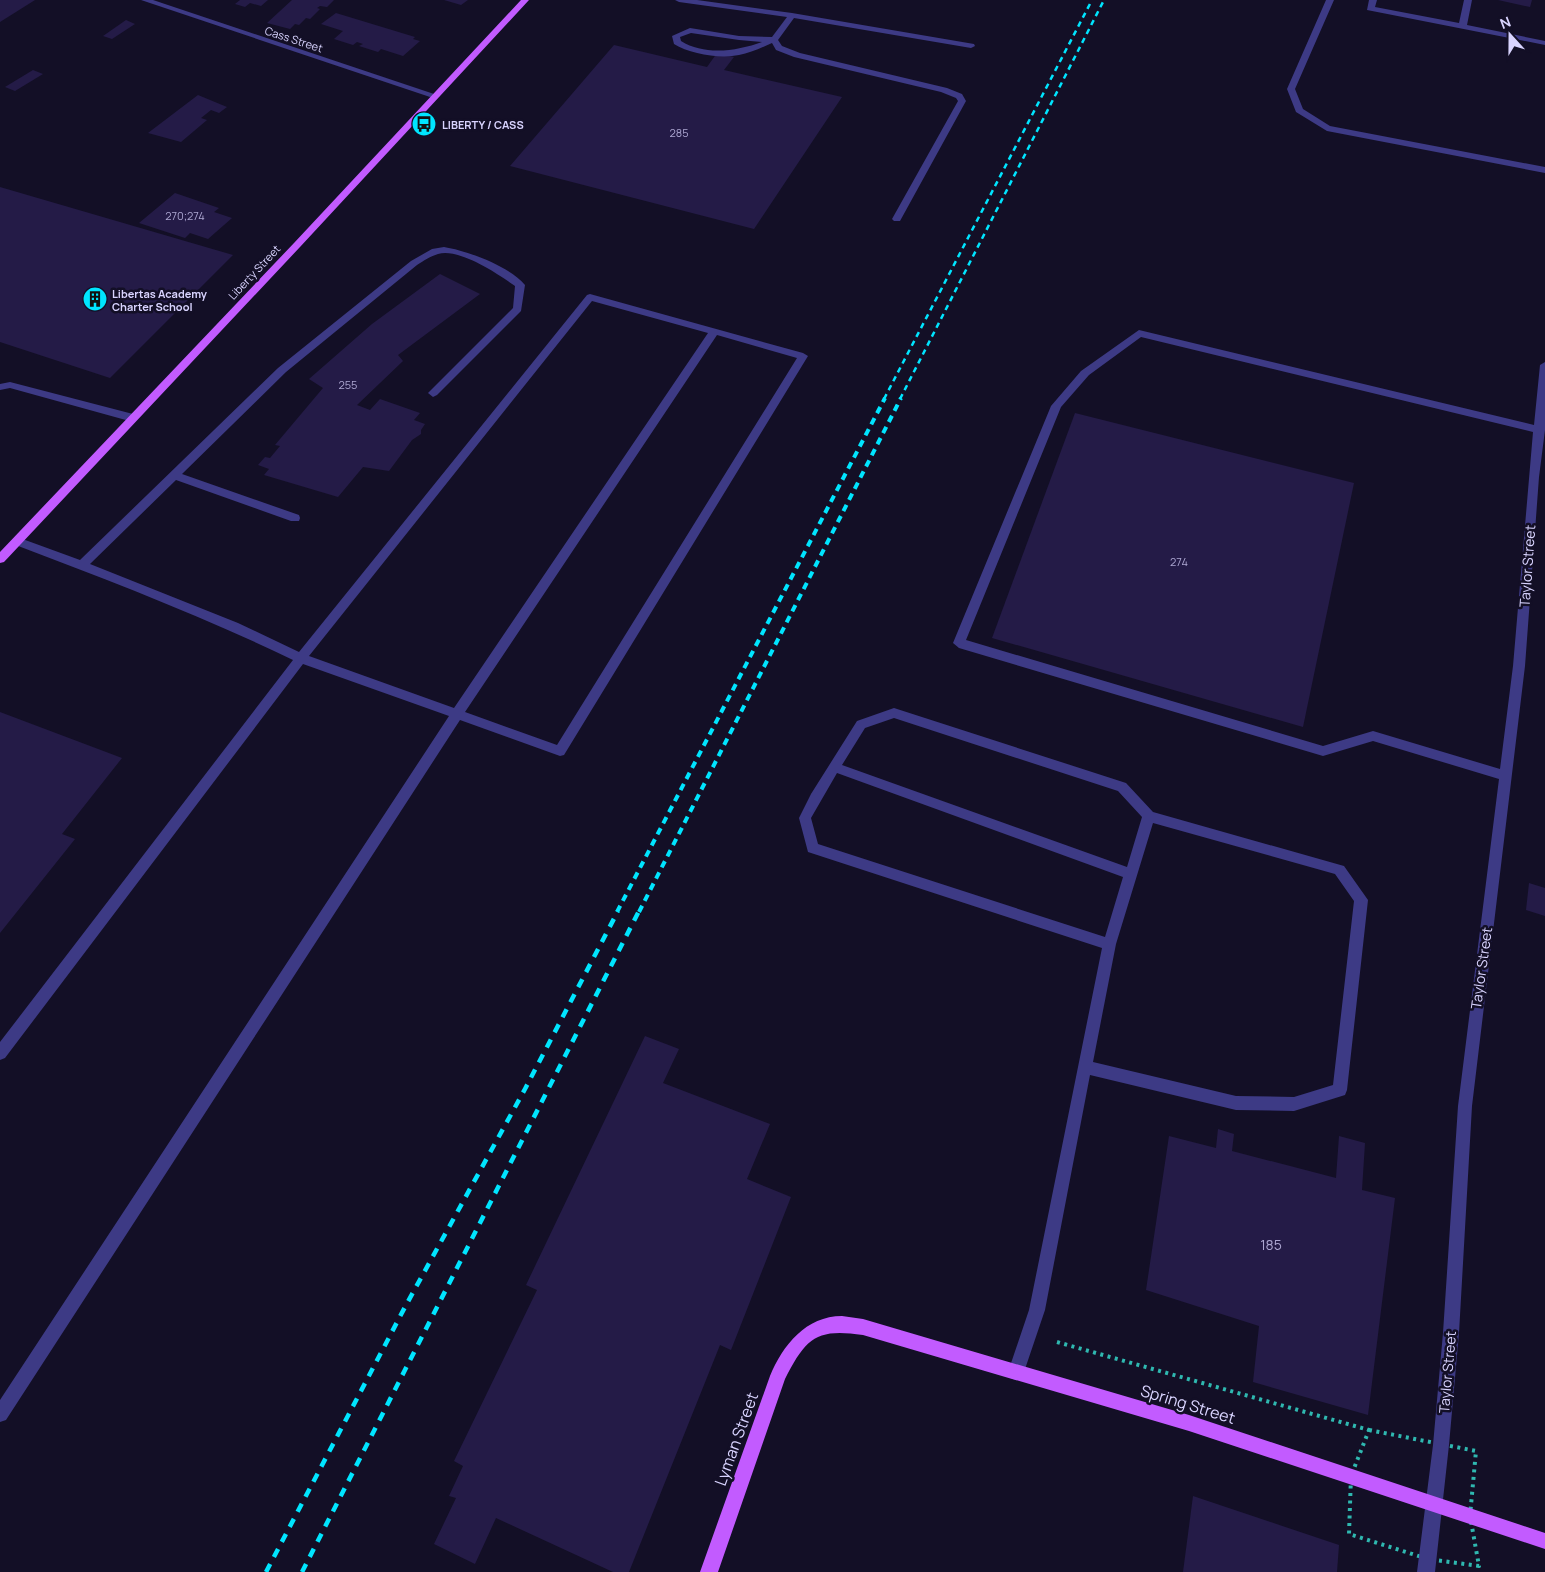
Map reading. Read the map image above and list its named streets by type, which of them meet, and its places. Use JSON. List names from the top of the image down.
{
  "streets": {
    "main road": ["Liberty Street", "Spring Street", "Lyman Street"],
    "street": ["Cass Street", "Taylor Street"]
  },
  "crossings": [
    ["Cass Street", "Liberty Street"],
    ["Taylor Street", "Spring Street"],
    ["Spring Street", "Lyman Street"]
  ],
  "places": {
    "bus stop": ["LIBERTY / CASS"],
    "building": ["Libertas Academy Charter School"]
  },
  "house_numbers": [
    "285",
    "270;274",
    "255",
    "274",
    "185"
  ],
  "north": "top"
}
